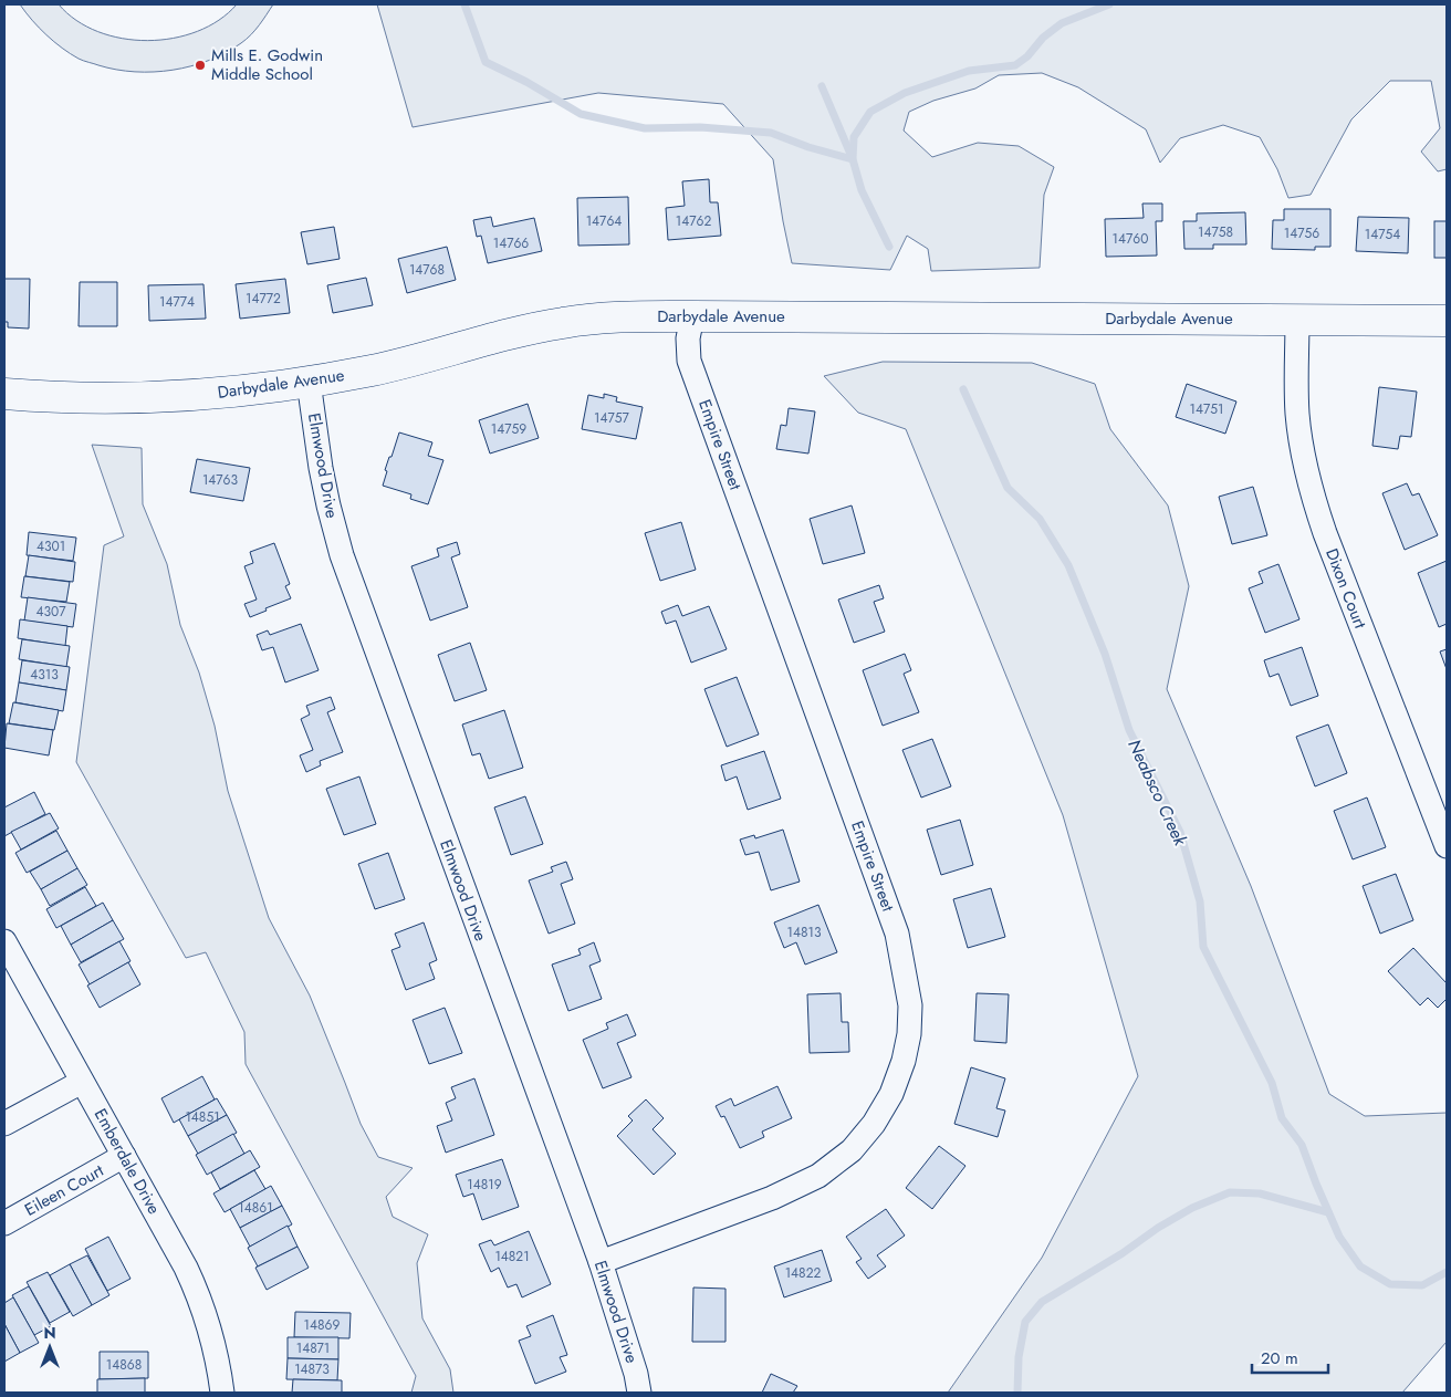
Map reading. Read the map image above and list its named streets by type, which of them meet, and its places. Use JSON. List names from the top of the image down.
{
  "streets": {
    "street": [
      "Darbydale Avenue",
      "Empire Street",
      "Elmwood Drive",
      "Dixon Court",
      "Emberdale Drive",
      "Eileen Court"
    ]
  },
  "crossings": [
    ["Darbydale Avenue", "Empire Street"],
    ["Darbydale Avenue", "Elmwood Drive"],
    ["Darbydale Avenue", "Dixon Court"],
    ["Empire Street", "Elmwood Drive"],
    ["Emberdale Drive", "Eileen Court"]
  ],
  "water": ["Neabsco Creek"],
  "places": ["Mills E. Godwin Middle School"],
  "house_numbers": [
    "14764",
    "14762",
    "14758",
    "14756",
    "14754",
    "14760",
    "14766",
    "14768",
    "14772",
    "14774",
    "14751",
    "14757",
    "14759",
    "14763",
    "4301",
    "4307",
    "4313",
    "14813",
    "14851",
    "14819",
    "14861",
    "14821",
    "14822",
    "14869",
    "14871",
    "14868",
    "14873"
  ],
  "scale_bar": "20 m",
  "north": "top"
}
